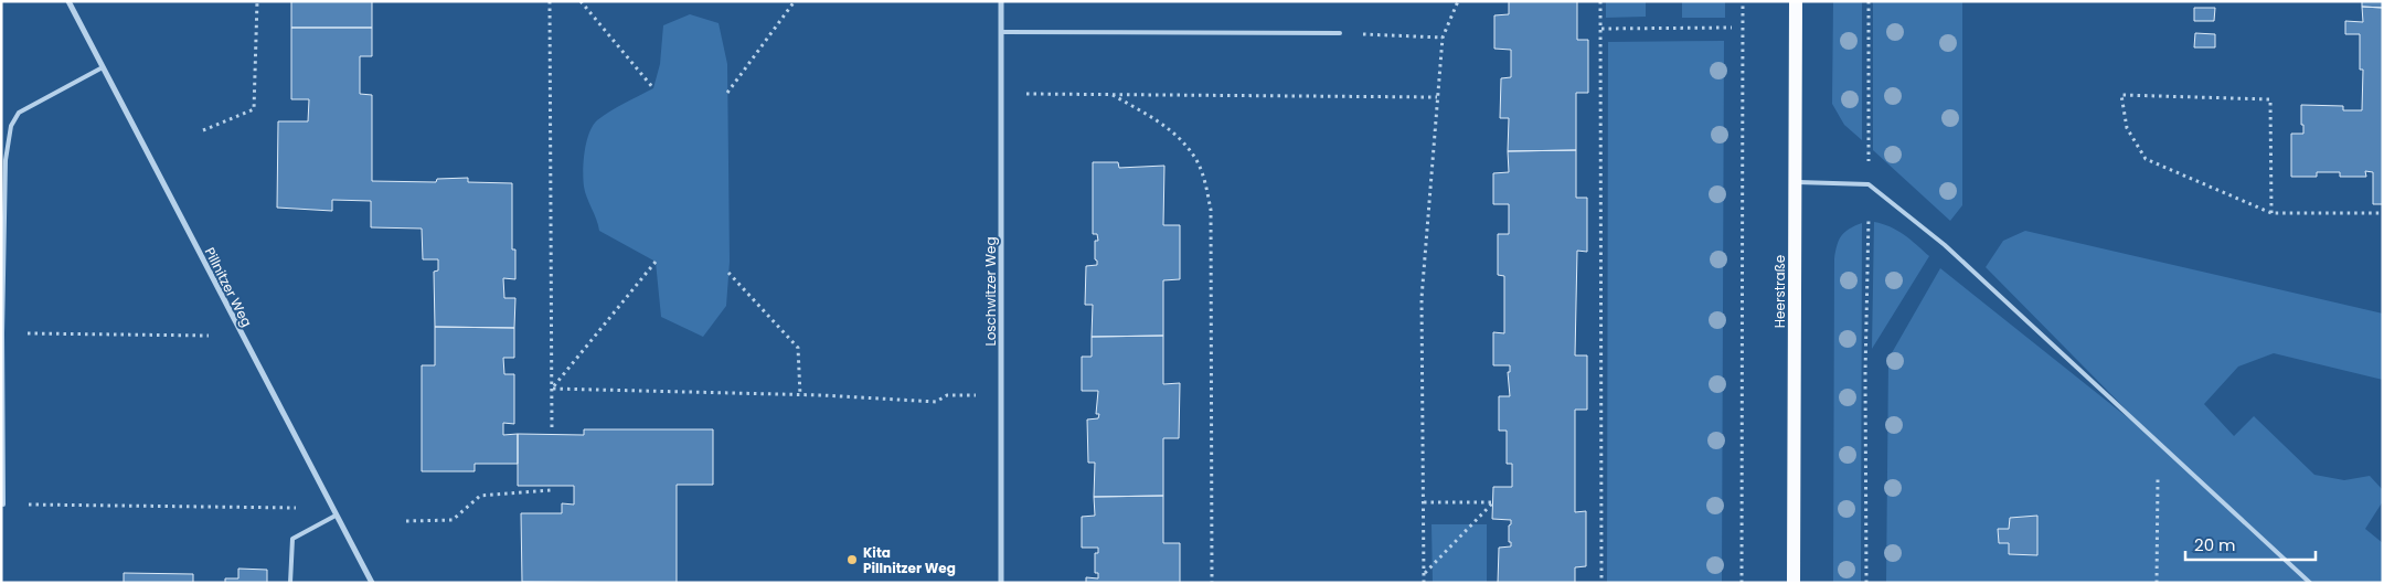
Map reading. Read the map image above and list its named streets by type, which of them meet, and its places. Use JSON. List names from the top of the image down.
{
  "streets": {
    "main road": ["Heerstraße"],
    "street": ["Pillnitzer Weg", "Loschwitzer Weg"]
  },
  "places": ["Kita Pillnitzer Weg"],
  "scale_bar": "20 m"
}
